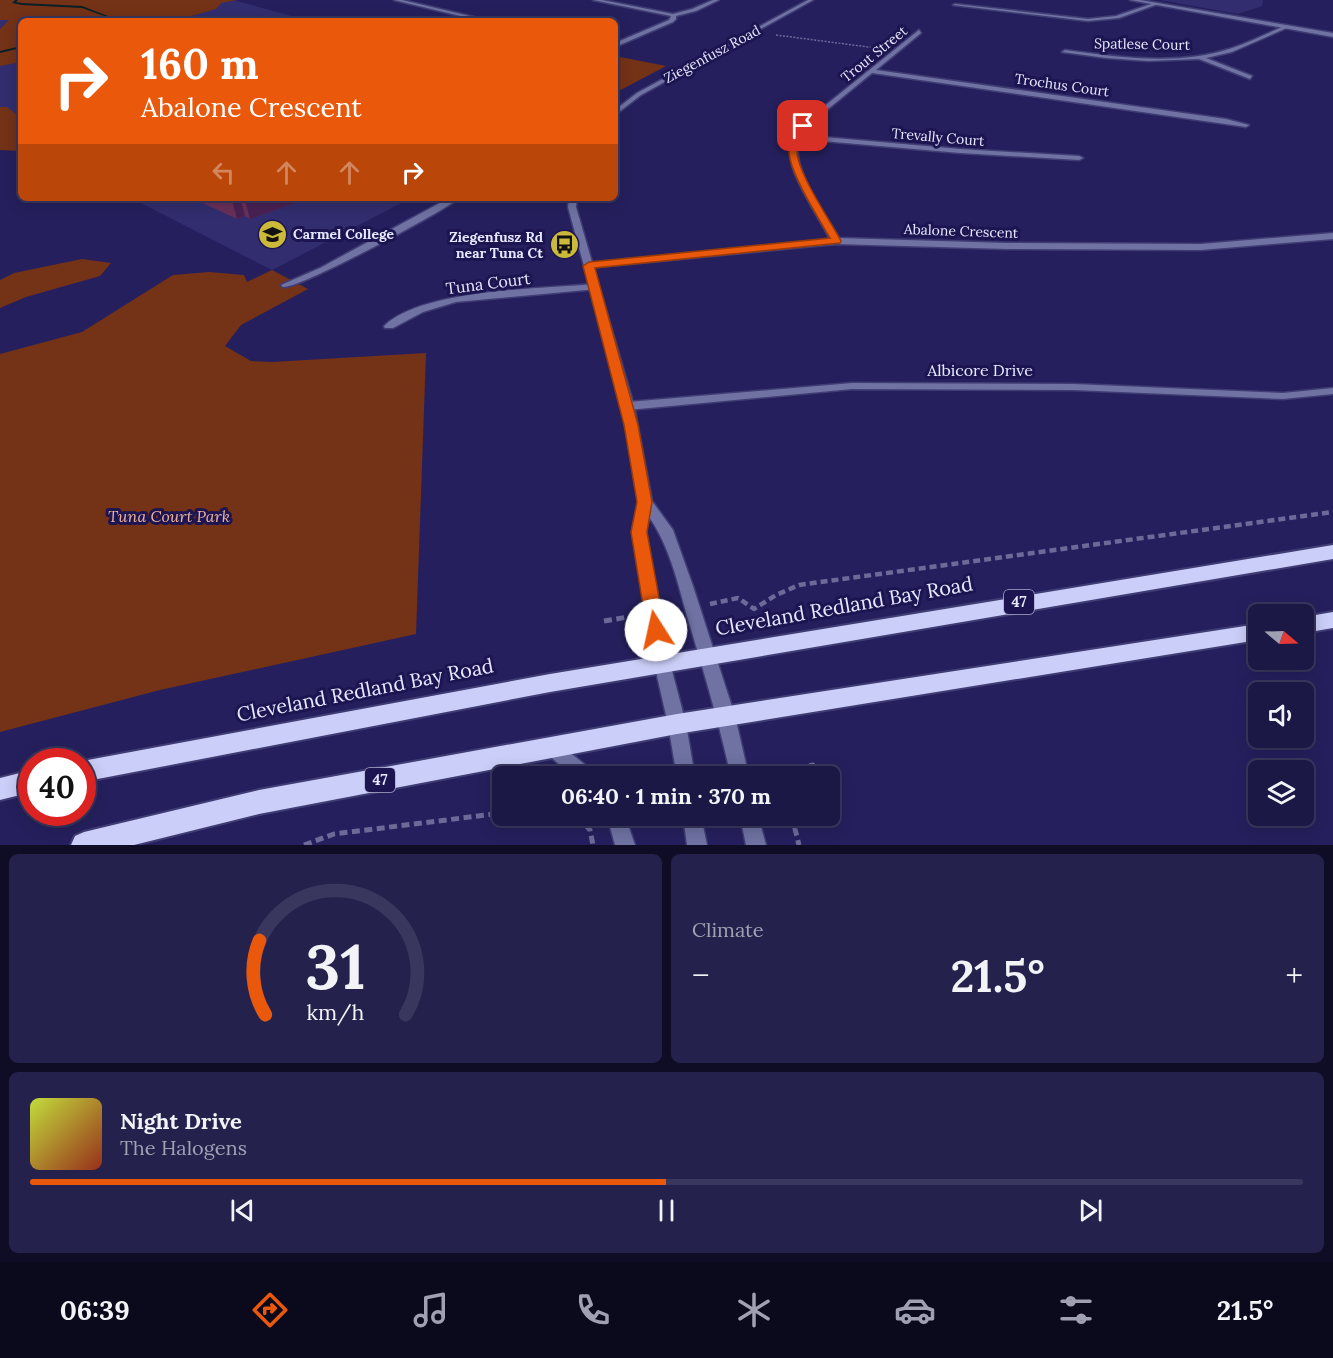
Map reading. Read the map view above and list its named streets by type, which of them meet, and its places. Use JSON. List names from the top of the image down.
{
  "streets": {
    "highway": ["47", "Cleveland Redland Bay Road"],
    "street": [
      "Spatlese Court",
      "Ziegenfusz Road",
      "Trout Street",
      "Trochus Court",
      "Trevally Court",
      "Abalone Crescent",
      "Tuna Court",
      "Albicore Drive"
    ]
  },
  "crossings": [
    ["Trout Street", "Trochus Court"],
    ["Trout Street", "Trevally Court"]
  ],
  "parks": ["Tuna Court Park"],
  "places": {
    "school or university": ["Carmel College"],
    "bus stop": ["Ziegenfusz Rd near Tuna Ct"]
  },
  "north": "right",
  "page": {
    "turn": ["160 m", "Abalone Crescent"],
    "limit": "40",
    "trip": "06:40 · 1 min · 370 m",
    "tile": "Climate",
    "heat": ["−", "21.5°", "+"],
    "song": ["Night Drive", "The Halogens"],
    "tabs": ["06:39", "21.5°"],
    "gauge": ["31", "km/h"]
  }
}
